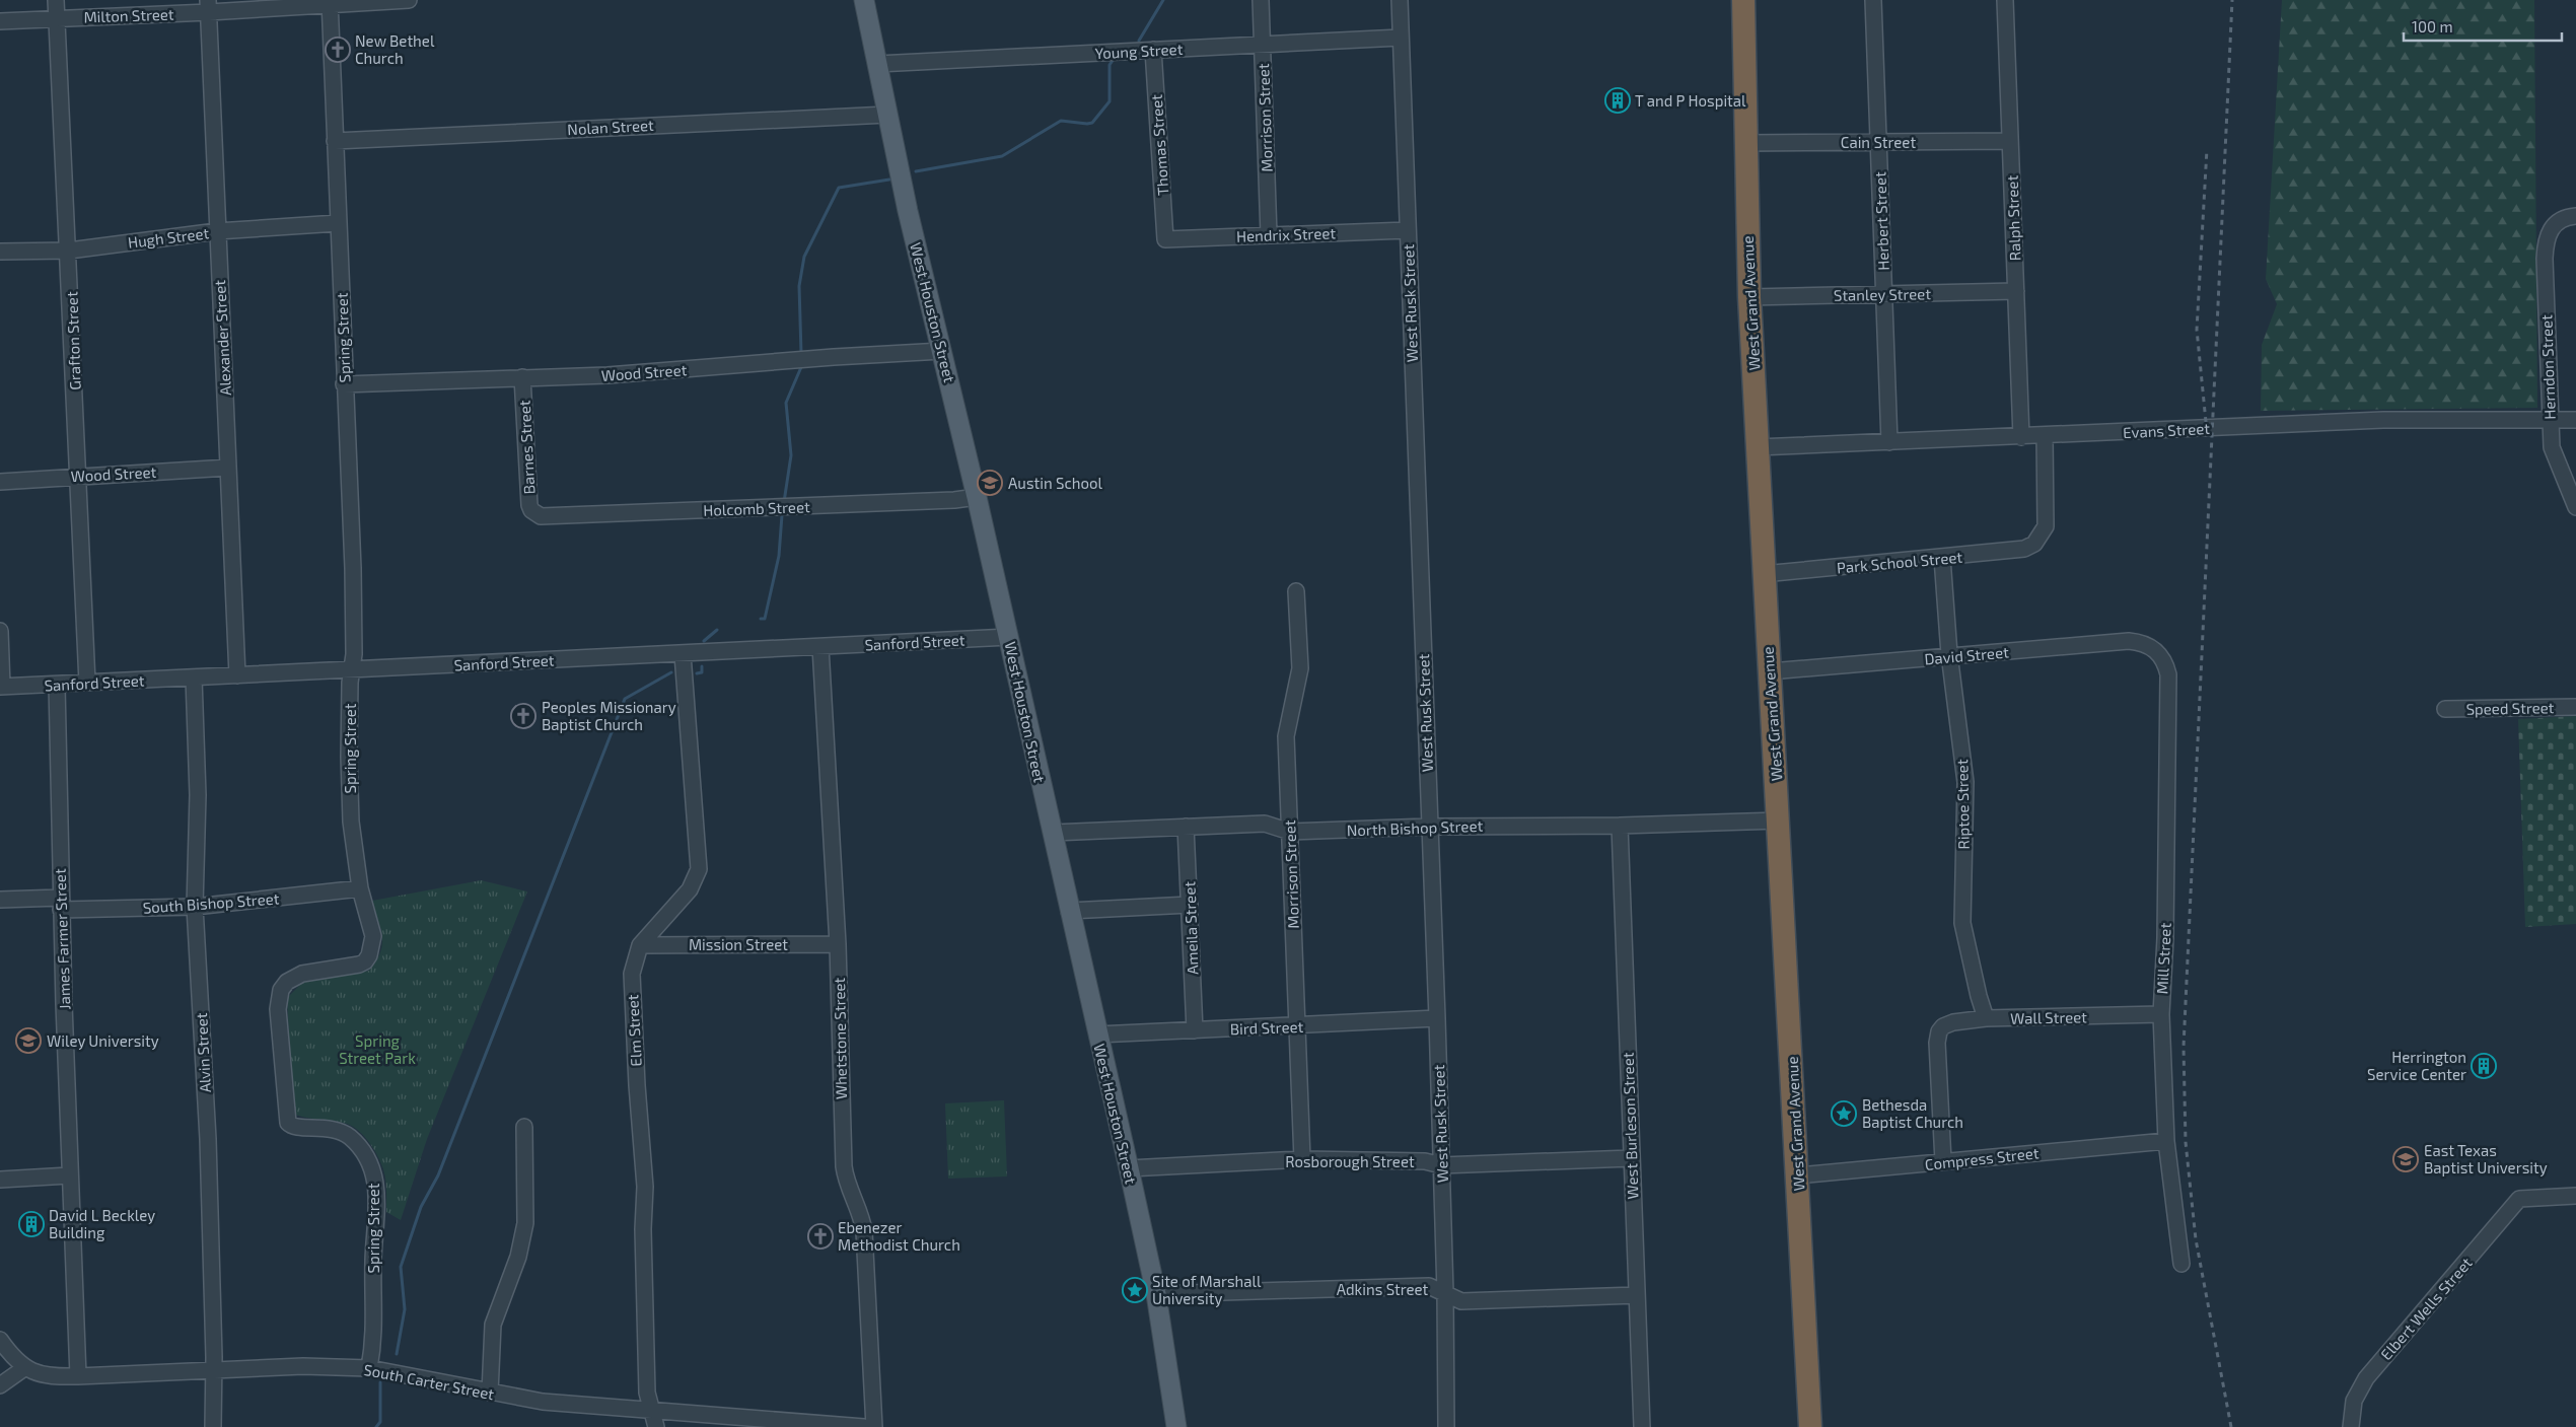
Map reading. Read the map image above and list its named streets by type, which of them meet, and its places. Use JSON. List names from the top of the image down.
{
  "streets": {
    "highway": ["West Grand Avenue"],
    "main road": ["West Houston Street"],
    "street": [
      "Milton Street",
      "Young Street",
      "Morrison Street",
      "Nolan Street",
      "Cain Street",
      "Thomas Street",
      "Ralph Street",
      "Herbert Street",
      "Hendrix Street",
      "Hugh Street",
      "Stanley Street",
      "West Rusk Street",
      "Alexander Street",
      "Spring Street",
      "Grafton Street",
      "Herndon Street",
      "Wood Street",
      "Evans Street",
      "Barnes Street",
      "Holcomb Street",
      "Park School Street",
      "Sanford Street",
      "David Street",
      "Speed Street",
      "Riptoe Street",
      "North Bishop Street",
      "South Bishop Street",
      "Ameila Street",
      "James Farmer Street",
      "Mission Street",
      "Mill Street",
      "Wall Street",
      "Bird Street",
      "Elm Street",
      "Whetstone Street",
      "Alvin Street",
      "West Burleson Street",
      "Compress Street",
      "Rosborough Street",
      "Adkins Street",
      "Elbert Wells Street",
      "South Carter Street"
    ]
  },
  "crossings": [
    ["Milton Street", "Alexander Street"],
    ["Milton Street", "Spring Street"],
    ["Milton Street", "Grafton Street"],
    ["Young Street", "Morrison Street"],
    ["Young Street", "Thomas Street"],
    ["Young Street", "West Rusk Street"],
    ["Young Street", "West Houston Street"],
    ["Morrison Street", "Hendrix Street"],
    ["Morrison Street", "North Bishop Street"],
    ["Morrison Street", "Bird Street"],
    ["Morrison Street", "Rosborough Street"],
    ["Nolan Street", "West Houston Street"],
    ["Nolan Street", "Spring Street"],
    ["Cain Street", "Ralph Street"],
    ["Cain Street", "Herbert Street"],
    ["Cain Street", "West Grand Avenue"],
    ["Thomas Street", "Hendrix Street"],
    ["Ralph Street", "Stanley Street"],
    ["Ralph Street", "Evans Street"],
    ["Herbert Street", "Stanley Street"],
    ["Herbert Street", "Evans Street"],
    ["Hendrix Street", "West Rusk Street"],
    ["Hugh Street", "Alexander Street"],
    ["Hugh Street", "Spring Street"],
    ["Hugh Street", "Grafton Street"],
    ["Stanley Street", "West Grand Avenue"],
    ["West Rusk Street", "North Bishop Street"],
    ["West Rusk Street", "Bird Street"],
    ["West Rusk Street", "Rosborough Street"],
    ["West Rusk Street", "Adkins Street"],
    ["West Grand Avenue", "Evans Street"],
    ["West Grand Avenue", "Park School Street"],
    ["West Grand Avenue", "David Street"],
    ["West Grand Avenue", "North Bishop Street"],
    ["West Grand Avenue", "Compress Street"],
    ["West Houston Street", "Wood Street"],
    ["West Houston Street", "Holcomb Street"],
    ["West Houston Street", "Sanford Street"],
    ["West Houston Street", "North Bishop Street"],
    ["West Houston Street", "Bird Street"],
    ["West Houston Street", "Rosborough Street"],
    ["West Houston Street", "Adkins Street"],
    ["Alexander Street", "Wood Street"],
    ["Alexander Street", "Sanford Street"],
    ["Spring Street", "Wood Street"],
    ["Spring Street", "Sanford Street"],
    ["Spring Street", "South Bishop Street"],
    ["Spring Street", "South Carter Street"],
    ["Grafton Street", "Wood Street"],
    ["Grafton Street", "Sanford Street"],
    ["Herndon Street", "Evans Street"],
    ["Wood Street", "Barnes Street"],
    ["Evans Street", "Park School Street"],
    ["Barnes Street", "Holcomb Street"],
    ["Park School Street", "Riptoe Street"],
    ["Sanford Street", "James Farmer Street"],
    ["Sanford Street", "Elm Street"],
    ["Sanford Street", "Whetstone Street"],
    ["Sanford Street", "Alvin Street"],
    ["David Street", "Riptoe Street"],
    ["David Street", "Mill Street"],
    ["Riptoe Street", "Wall Street"],
    ["North Bishop Street", "Ameila Street"],
    ["North Bishop Street", "West Burleson Street"],
    ["South Bishop Street", "James Farmer Street"],
    ["South Bishop Street", "Alvin Street"],
    ["Ameila Street", "Bird Street"],
    ["James Farmer Street", "South Carter Street"],
    ["Mission Street", "Elm Street"],
    ["Mission Street", "Whetstone Street"],
    ["Mill Street", "Wall Street"],
    ["Mill Street", "Compress Street"],
    ["Wall Street", "Compress Street"],
    ["Elm Street", "South Carter Street"],
    ["Alvin Street", "South Carter Street"],
    ["West Burleson Street", "Rosborough Street"],
    ["West Burleson Street", "Adkins Street"]
  ],
  "parks": ["Spring Street Park"],
  "places": {
    "church": ["New Bethel Church", "Peoples Missionary Baptist Church", "Ebenezer Methodist Church"],
    "building": ["T and P Hospital", "Herrington Service Center", "David L Beckley Building"],
    "school or university": ["Austin School", "Wiley University", "East Texas Baptist University"],
    "place": ["Bethesda Baptist Church", "Site of Marshall University"]
  },
  "scale_bar": "100 m"
}
